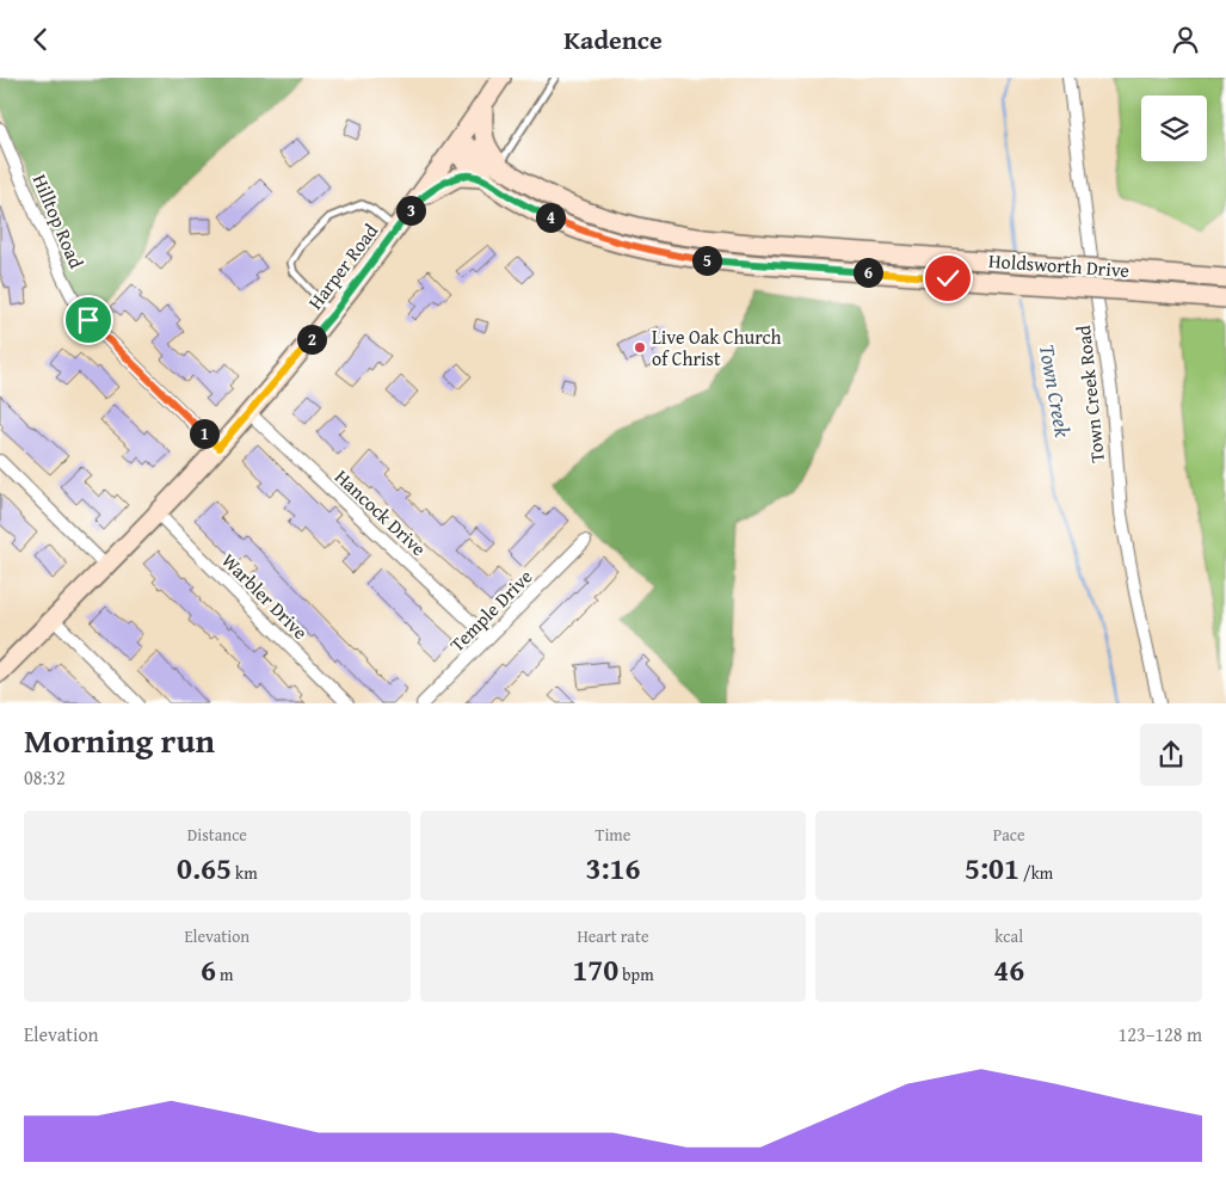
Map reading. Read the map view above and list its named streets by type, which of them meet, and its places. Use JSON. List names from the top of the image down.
{
  "streets": {
    "main road": ["Holdsworth Drive", "Harper Road"],
    "street": [
      "Hilltop Road",
      "Town Creek Road",
      "Hancock Drive",
      "Warbler Drive",
      "Temple Drive"
    ]
  },
  "crossings": [
    ["Hilltop Road", "Harper Road"],
    ["Holdsworth Drive", "Harper Road"],
    ["Harper Road", "Hancock Drive"],
    ["Harper Road", "Warbler Drive"],
    ["Hancock Drive", "Temple Drive"]
  ],
  "water": ["Town Creek"],
  "places": ["Live Oak Church of Christ"],
  "page": {
    "header": "Kadence",
    "pins": [
      "3",
      "4",
      "5",
      "6",
      "2",
      "1"
    ],
    "heading": ["Morning run", "08:32"],
    "stats": [
      ["Distance", "0.65 km"],
      ["Time", "3:16"],
      ["Pace", "5:01 /km"],
      ["Elevation", "6 m"],
      ["Heart rate", "170 bpm"],
      ["kcal", "46"]
    ],
    "chart": ["Elevation", "123–128 m"]
  }
}
